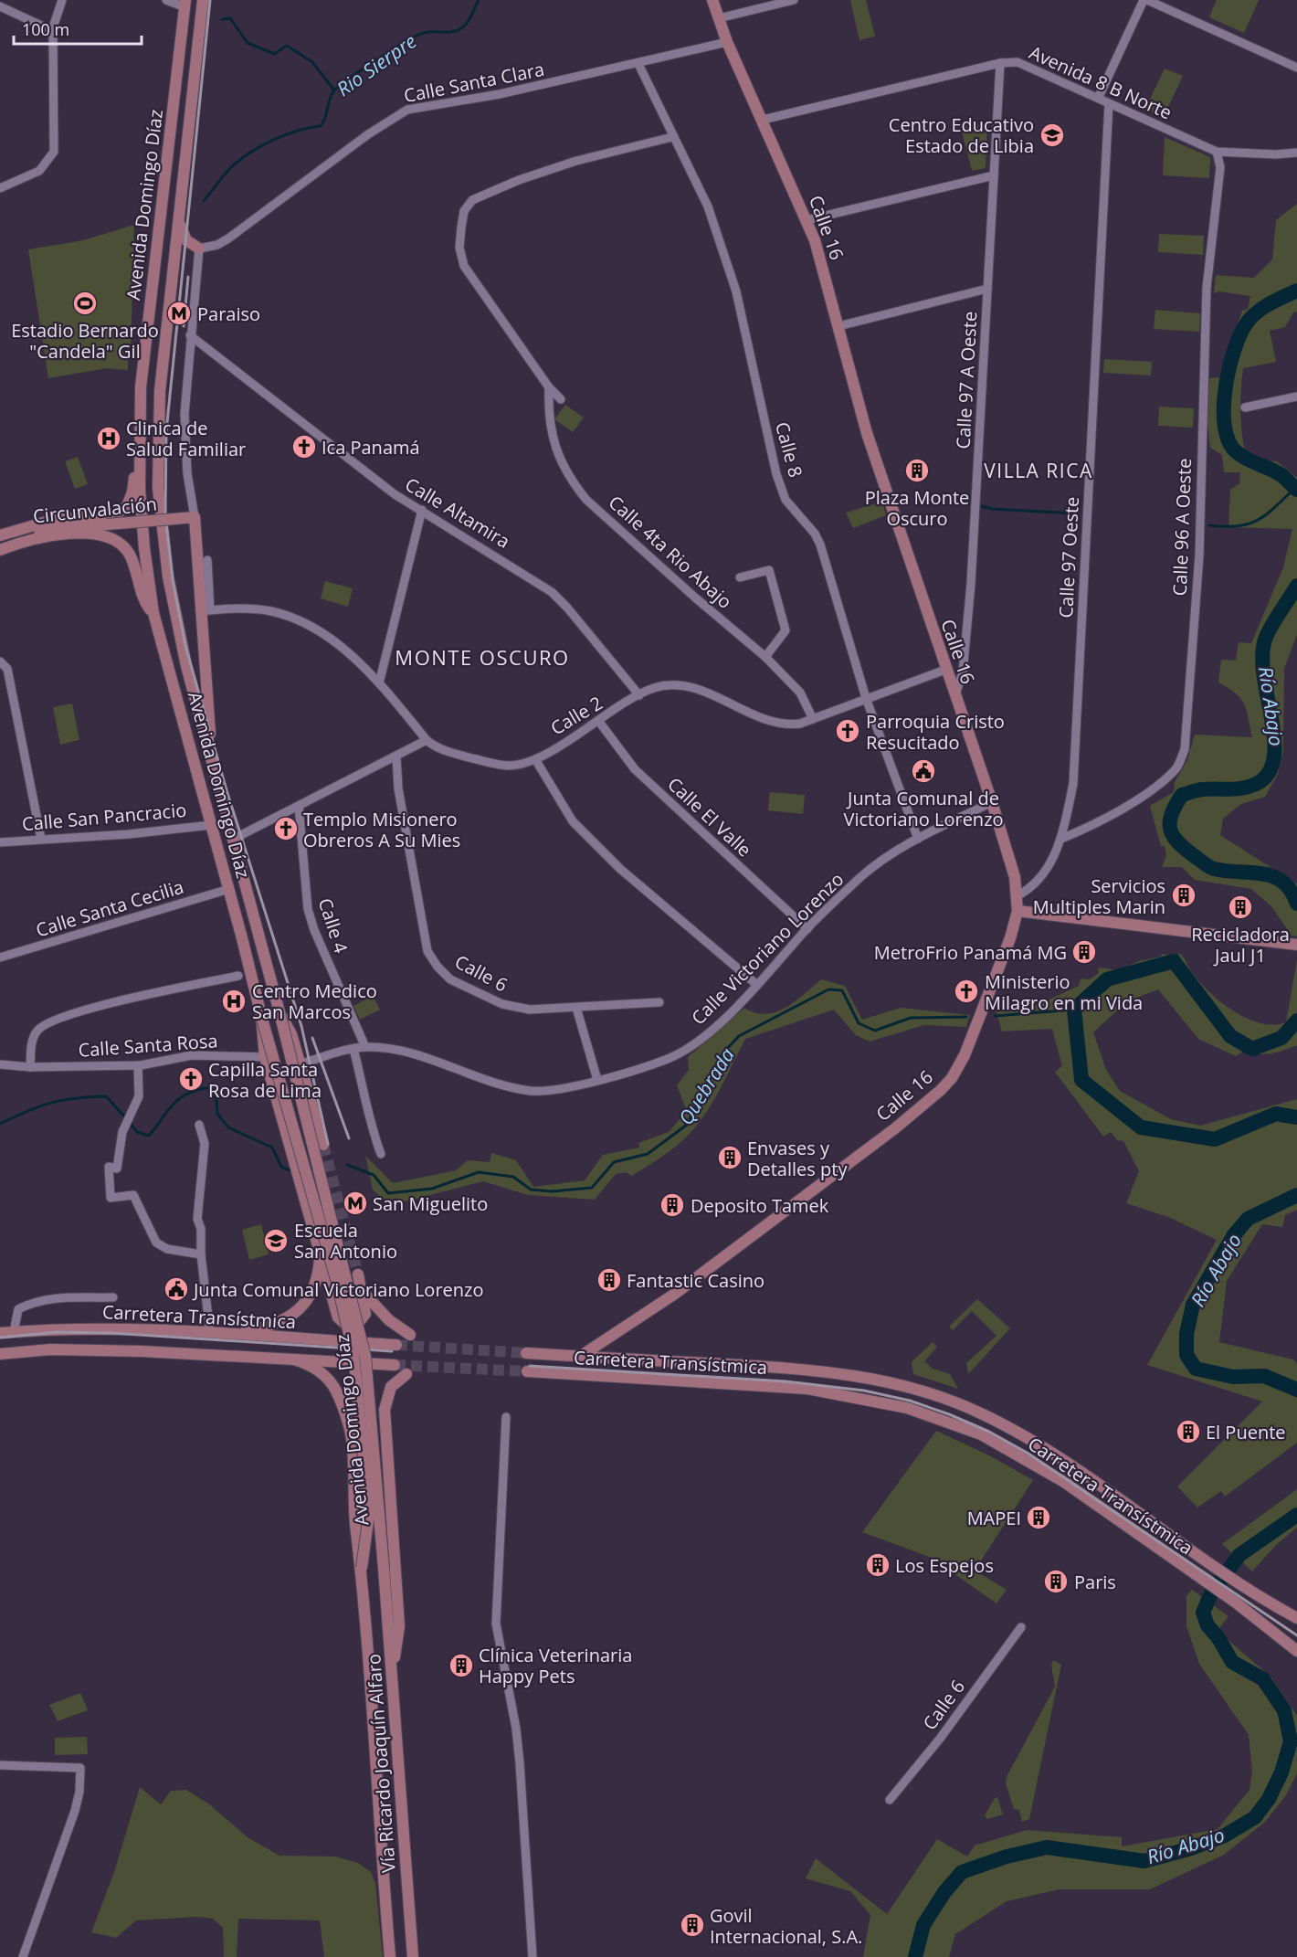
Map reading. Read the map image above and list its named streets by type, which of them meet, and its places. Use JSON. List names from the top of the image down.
{
  "streets": {
    "main road": [
      "Avenida Domingo Díaz",
      "Calle 16",
      "Circunvalación",
      "Carretera Transístmica",
      "Vía Ricardo Joaquín Alfaro"
    ],
    "street": [
      "Calle Santa Clara",
      "Avenida 8 B Norte",
      "Calle 97 A Oeste",
      "Calle 8",
      "Calle Altamira",
      "Calle 96 A Oeste",
      "Calle 4ta Rio Abajo",
      "Calle 97 Oeste",
      "Calle 2",
      "Calle San Pancracio",
      "Calle El Valle",
      "Calle Santa Cecilia",
      "Calle 4",
      "Calle Victoriano Lorenzo",
      "Calle 6",
      "Calle Santa Rosa"
    ]
  },
  "crossings": [
    ["Calle Santa Clara", "Calle 16"],
    ["Calle Santa Clara", "Calle 8"],
    ["Avenida 8 B Norte", "Calle 16"],
    ["Avenida 8 B Norte", "Calle 97 A Oeste"],
    ["Avenida 8 B Norte", "Calle 96 A Oeste"],
    ["Avenida 8 B Norte", "Calle 97 Oeste"],
    ["Avenida Domingo Díaz", "Calle San Pancracio"],
    ["Avenida Domingo Díaz", "Calle Santa Cecilia"],
    ["Avenida Domingo Díaz", "Vía Ricardo Joaquín Alfaro"],
    ["Calle 16", "Calle 97 A Oeste"],
    ["Calle 16", "Calle 97 Oeste"],
    ["Calle 16", "Calle 2"],
    ["Calle 16", "Calle Victoriano Lorenzo"],
    ["Calle 16", "Carretera Transístmica"],
    ["Calle 8", "Calle 2"],
    ["Calle 8", "Calle Victoriano Lorenzo"],
    ["Calle Altamira", "Calle 2"],
    ["Calle 96 A Oeste", "Calle 97 Oeste"],
    ["Calle 4ta Rio Abajo", "Calle 2"],
    ["Calle 2", "Calle El Valle"],
    ["Calle El Valle", "Calle Victoriano Lorenzo"],
    ["Calle 4", "Calle Victoriano Lorenzo"]
  ],
  "districts": ["VILLA RICA", "MONTE OSCURO"],
  "water": ["Rio Sierpre", "Río Abajo", "Quebrada"],
  "places": {
    "school or university": ["Centro Educativo Estado de Libia", "Escuela San Antonio"],
    "sports": ["Estadio Bernardo \"Candela\" Gil"],
    "metro station": ["Paraiso", "San Miguelito"],
    "hospital": ["Clinica de Salud Familiar", "Centro Medico San Marcos"],
    "church": [
      "Ica Panamá",
      "Parroquia Cristo Resucitado",
      "Templo Misionero Obreros A Su Mies",
      "Ministerio Milagro en mi Vida",
      "Capilla Santa Rosa de Lima"
    ],
    "building": [
      "Plaza Monte Oscuro",
      "Servicios Multiples Marin",
      "Recicladora Jaul J1",
      "MetroFrio Panamá MG",
      "Envases y Detalles pty",
      "Deposito Tamek",
      "Fantastic Casino",
      "El Puente",
      "MAPEI",
      "Los Espejos",
      "Paris",
      "Clínica Veterinaria Happy Pets",
      "Govil Internacional, S.A."
    ],
    "public building": ["Junta Comunal de Victoriano Lorenzo", "Junta Comunal Victoriano Lorenzo"]
  },
  "scale_bar": "100 m"
}
